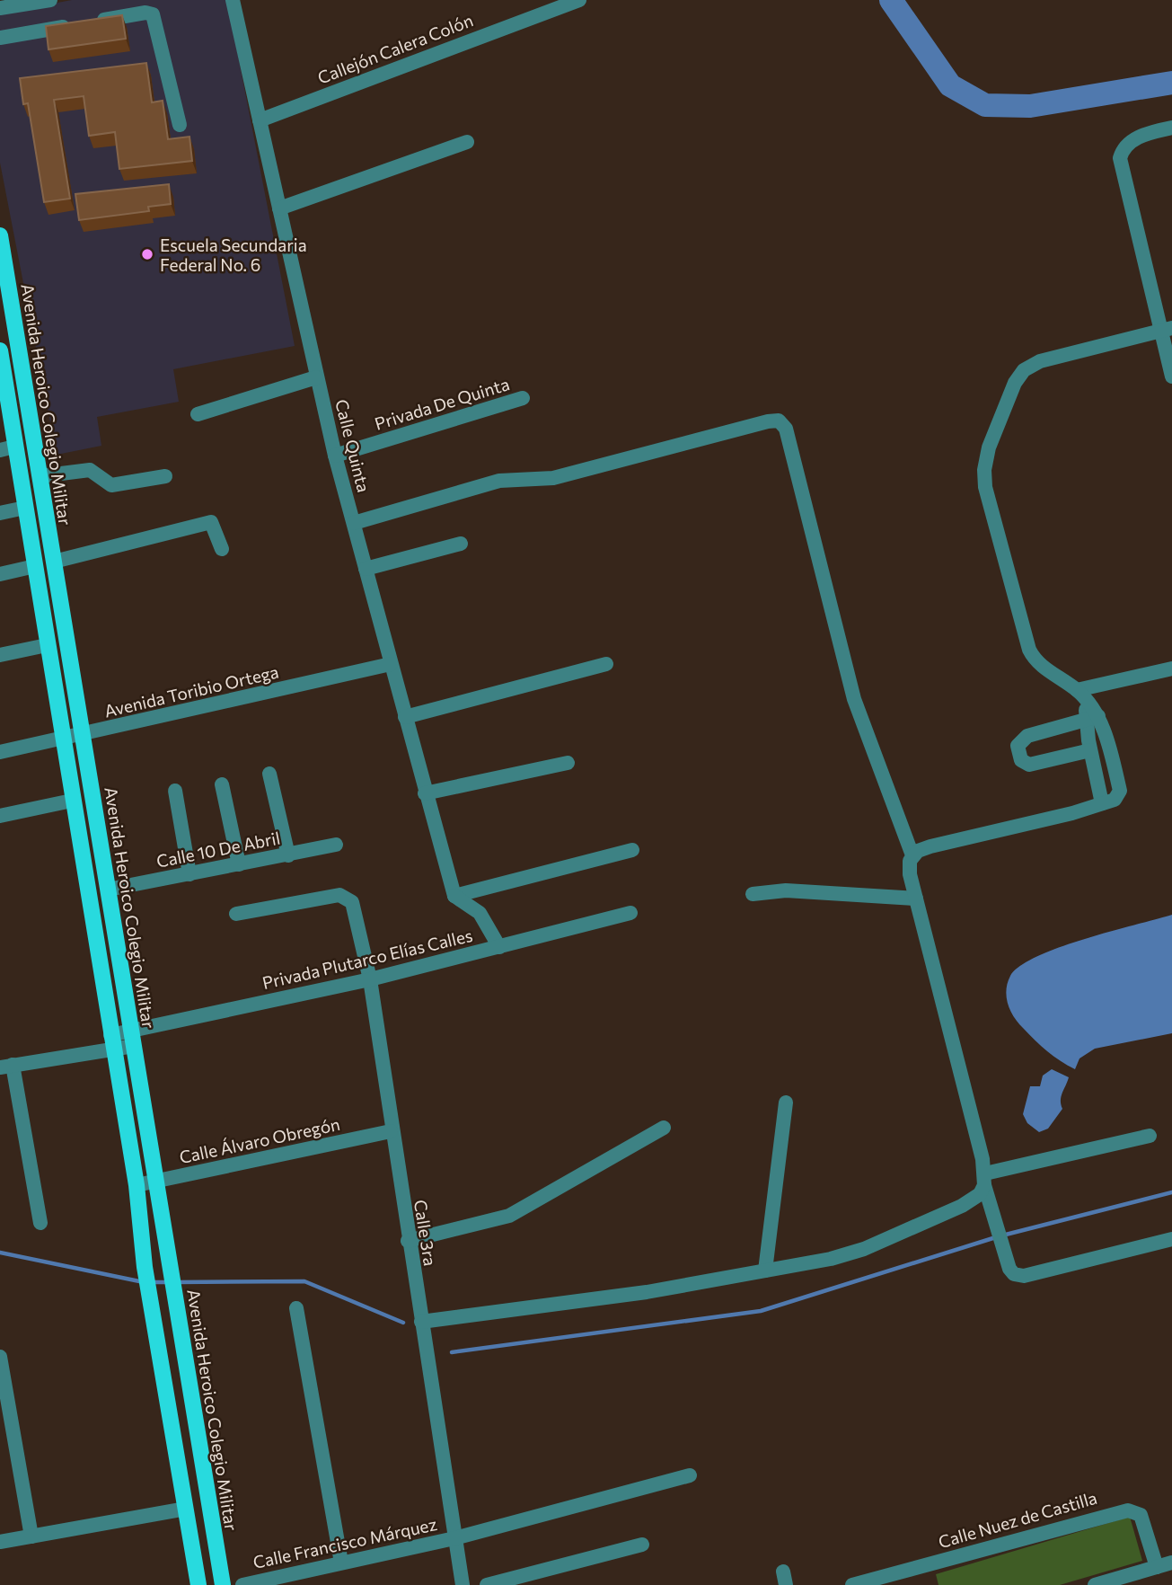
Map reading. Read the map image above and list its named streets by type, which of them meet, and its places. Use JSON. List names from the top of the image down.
{
  "streets": {
    "main road": ["Avenida Heroico Colegio Militar"],
    "street": [
      "Callejón Calera Colón",
      "Privada De Quinta",
      "Calle Quinta",
      "Avenida Toribio Ortega",
      "Calle 10 De Abril",
      "Privada Plutarco Elías Calles",
      "Calle Álvaro Obregón",
      "Calle 3ra",
      "Calle Nuez de Castilla",
      "Calle Francisco Márquez"
    ]
  },
  "crossings": [
    ["Callejón Calera Colón", "Calle Quinta"],
    ["Privada De Quinta", "Calle Quinta"],
    ["Avenida Heroico Colegio Militar", "Avenida Toribio Ortega"],
    ["Avenida Heroico Colegio Militar", "Calle 10 De Abril"],
    ["Avenida Heroico Colegio Militar", "Privada Plutarco Elías Calles"],
    ["Avenida Heroico Colegio Militar", "Calle Álvaro Obregón"],
    ["Calle Quinta", "Avenida Toribio Ortega"],
    ["Privada Plutarco Elías Calles", "Calle 3ra"],
    ["Calle Álvaro Obregón", "Calle 3ra"],
    ["Calle 3ra", "Calle Francisco Márquez"]
  ],
  "places": ["Escuela Secundaria Federal No. 6"]
}
